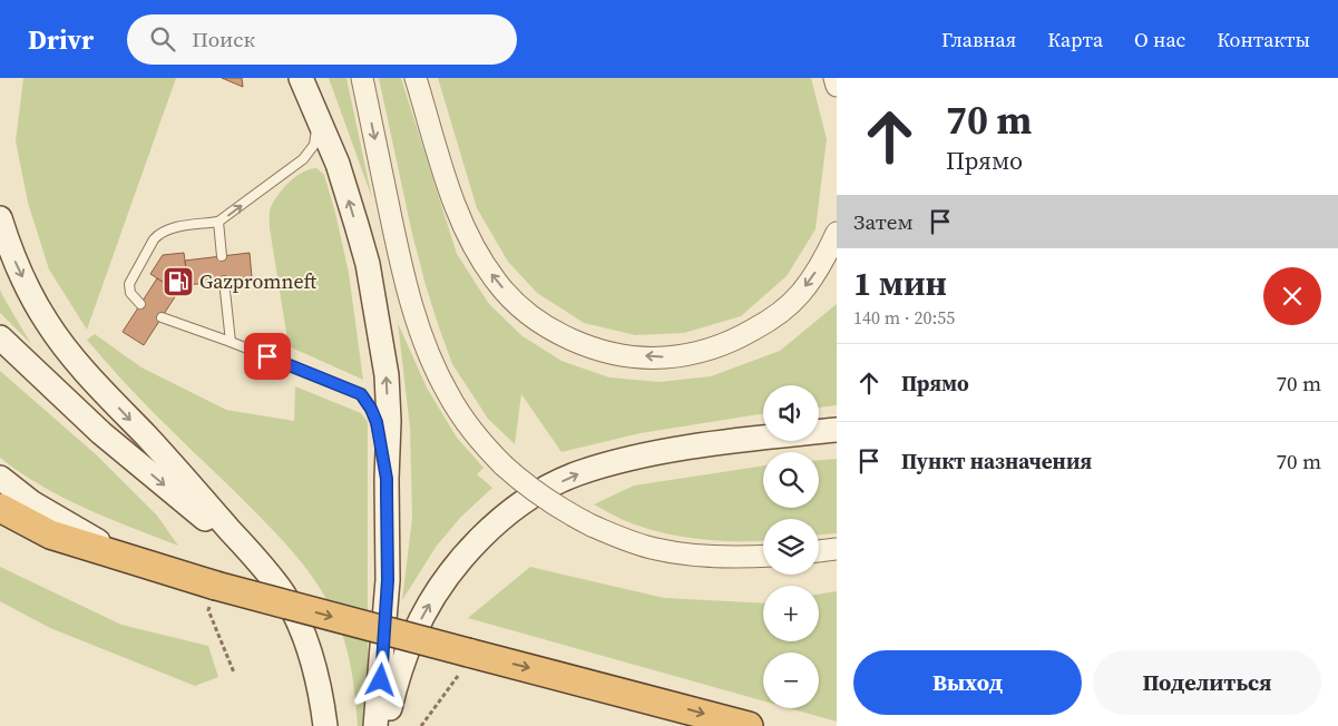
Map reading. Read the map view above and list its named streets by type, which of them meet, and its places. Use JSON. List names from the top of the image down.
{
  "places": {
    "fuel station": ["Gazpromneft"]
  },
  "page": {
    "header": "Drivr",
    "search": "Поиск",
    "nav": [
      "Главная",
      "Карта",
      "О нас",
      "Контакты"
    ],
    "turn": ["70 m", "Прямо"],
    "then": "Затем",
    "heading": ["1 мин", "140 m · 20:55"],
    "list": [
      {
        "name": "Прямо",
        "value": "70 m"
      },
      {
        "name": "Пункт назначения",
        "value": "70 m"
      }
    ],
    "map_buttons": ["+", "−"],
    "buttons": ["Выход", "Поделиться"]
  }
}
